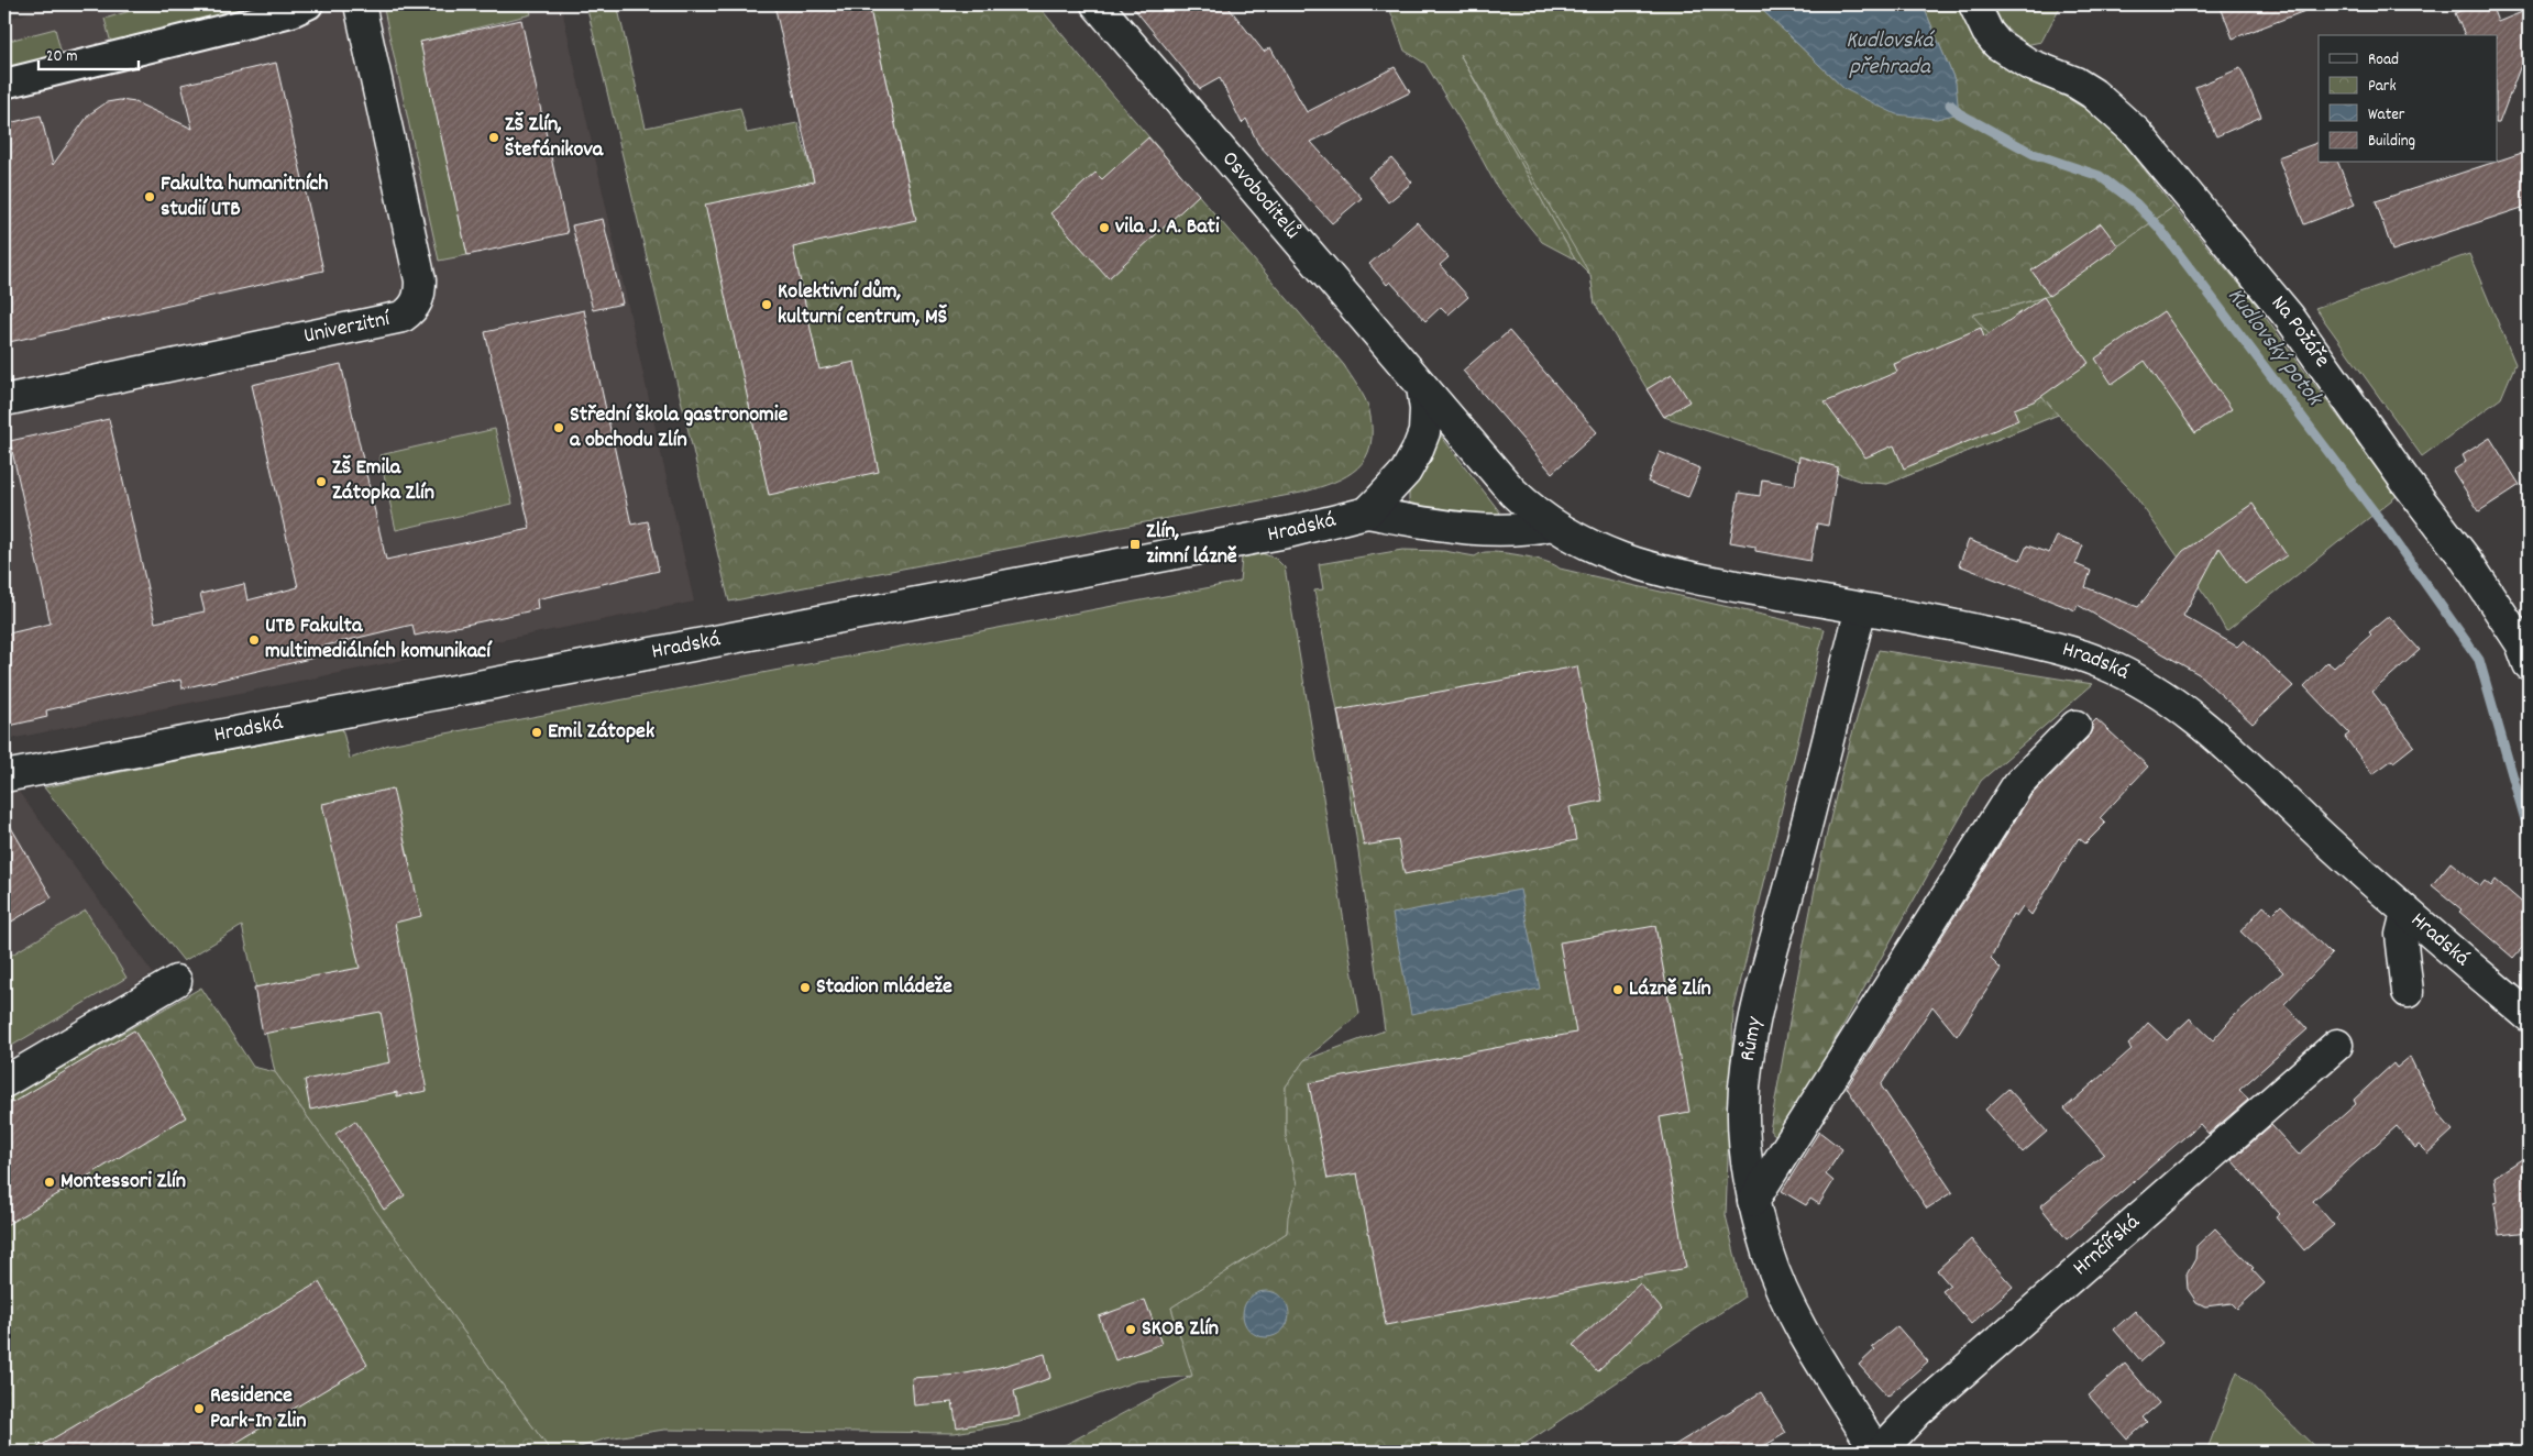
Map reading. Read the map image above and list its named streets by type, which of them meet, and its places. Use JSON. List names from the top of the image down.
{
  "streets": {
    "street": [
      "Osvoboditelů",
      "Univerzitní",
      "Na Požáře",
      "Hradská",
      "Růmy",
      "Hrnčířská"
    ]
  },
  "crossings": [
    ["Osvoboditelů", "Hradská"],
    ["Hradská", "Růmy"],
    ["Růmy", "Hrnčířská"]
  ],
  "water": ["Kudlovská přehrada", "Kudlovský potok"],
  "places": {
    "other": [
      "ZŠ Zlín, Štefánikova",
      "Fakulta humanitních studií UTB",
      "vila J. A. Bati",
      "Kolektivní dům, kulturní centrum, MŠ",
      "Střední škola gastronomie a obchodu Zlín",
      "ZŠ Emila Zátopka Zlín",
      "UTB Fakulta multimediálních komunikací",
      "Emil Zátopek",
      "Stadion mládeže",
      "Lázně Zlín",
      "Montessori Zlín",
      "SKOB Zlín",
      "Residence Park-In Zlin"
    ],
    "transit": ["Zlín, zimní lázně"]
  },
  "legend": [
    "Road",
    "Park",
    "Water",
    "Building"
  ],
  "scale_bar": "20 m"
}
